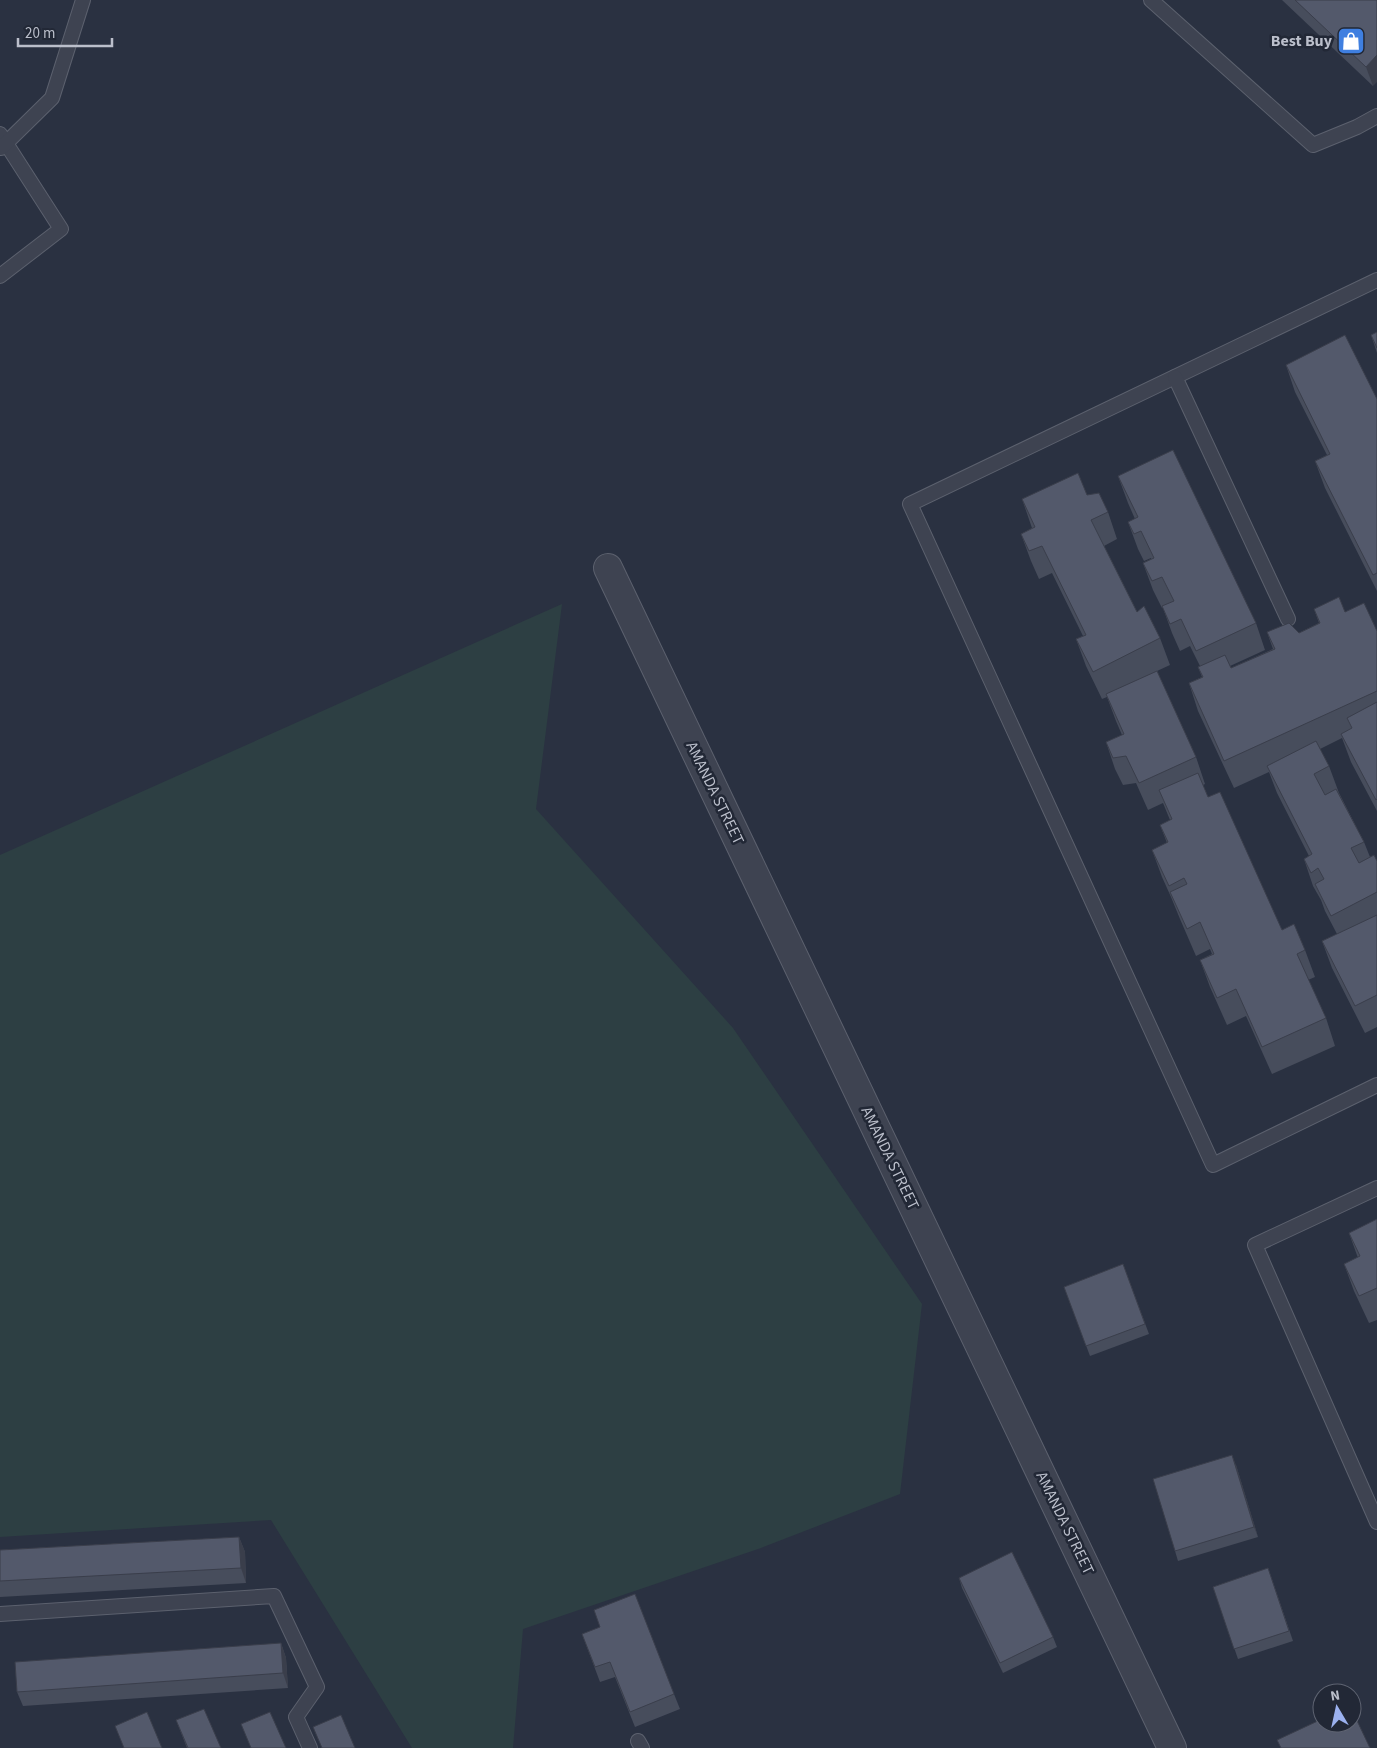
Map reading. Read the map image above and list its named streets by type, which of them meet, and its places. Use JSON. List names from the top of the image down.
{
  "streets": {
    "street": ["AMANDA STREET"]
  },
  "places": {
    "shop": ["Best Buy"]
  },
  "scale_bar": "20 m",
  "north": "top"
}
